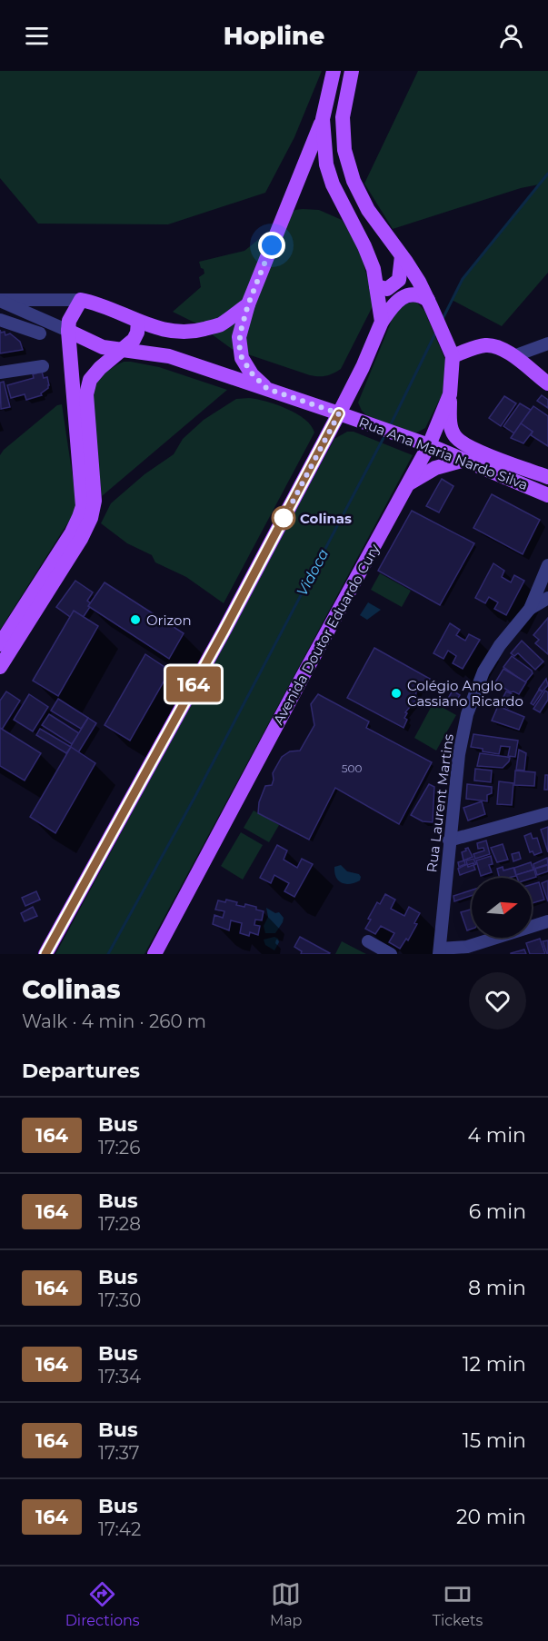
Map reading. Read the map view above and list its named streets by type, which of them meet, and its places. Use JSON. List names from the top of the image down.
{
  "streets": {
    "main road": ["Rua Ana Maria Nardo Silva", "Avenida Doutor Eduardo Cury"],
    "street": ["Rua Laurent Martins"]
  },
  "crossings": [
    ["Rua Ana Maria Nardo Silva", "Avenida Doutor Eduardo Cury"]
  ],
  "water": ["Vidoca"],
  "places": ["Colinas", "Orizon", "Colégio Anglo Cassiano Ricardo"],
  "lines": ["bus line 164"],
  "house_numbers": ["500"],
  "north": "right",
  "page": {
    "header": "Hopline",
    "on_map": "164",
    "heading": [
      ["Colinas", "Walk · 4 min · 260 m"],
      "Departures"
    ],
    "list": [
      {
        "mark": "164",
        "name": "Bus",
        "note": "17:26",
        "value": "4 min"
      },
      {
        "mark": "164",
        "name": "Bus",
        "note": "17:28",
        "value": "6 min"
      },
      {
        "mark": "164",
        "name": "Bus",
        "note": "17:30",
        "value": "8 min"
      },
      {
        "mark": "164",
        "name": "Bus",
        "note": "17:34",
        "value": "12 min"
      },
      {
        "mark": "164",
        "name": "Bus",
        "note": "17:37",
        "value": "15 min"
      },
      {
        "mark": "164",
        "name": "Bus",
        "note": "17:42",
        "value": "20 min"
      }
    ],
    "tabs": ["Directions", "Map", "Tickets"]
  }
}
